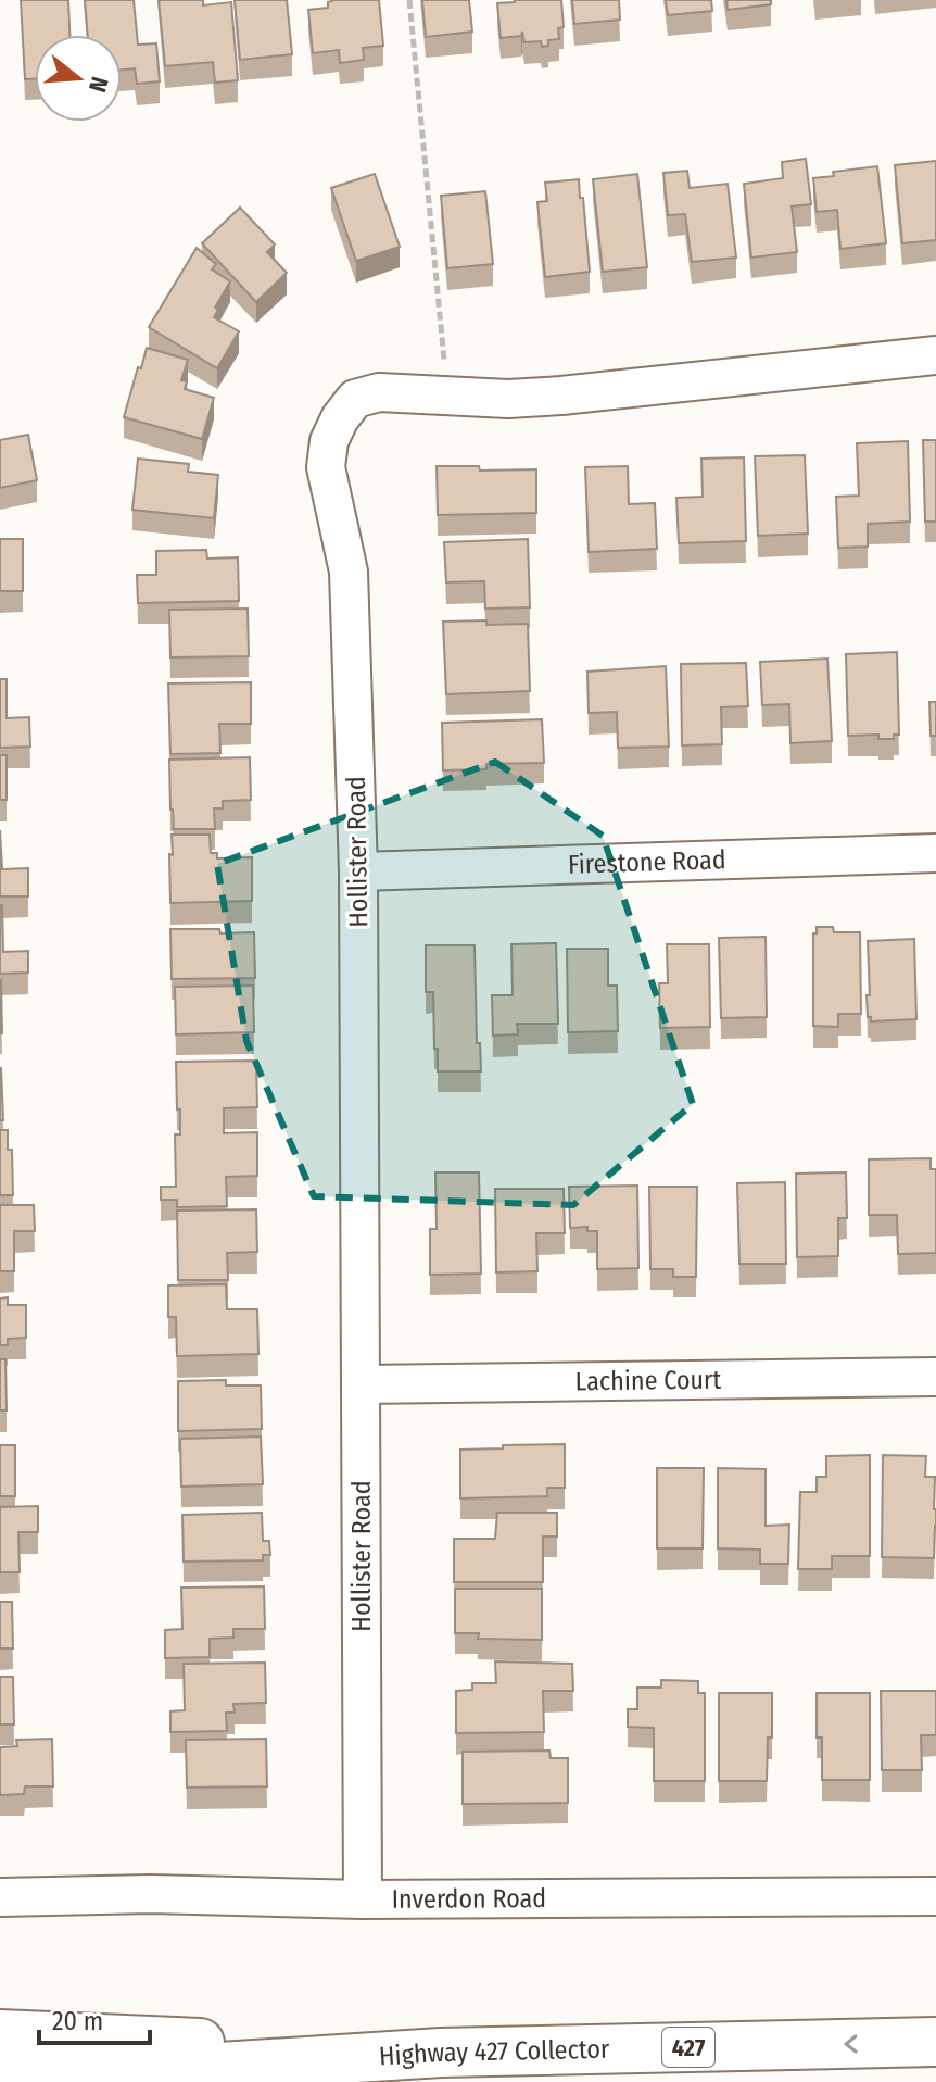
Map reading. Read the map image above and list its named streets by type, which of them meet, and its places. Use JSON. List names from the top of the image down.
{
  "streets": {
    "highway": ["427", "Highway 427 Collector"],
    "street": [
      "Hollister Road",
      "Firestone Road",
      "Lachine Court",
      "Inverdon Road"
    ]
  },
  "crossings": [
    ["Hollister Road", "Firestone Road"],
    ["Hollister Road", "Lachine Court"],
    ["Hollister Road", "Inverdon Road"]
  ],
  "one_way": ["Highway 427 Collector"],
  "scale_bar": "20 m",
  "north": "right"
}
